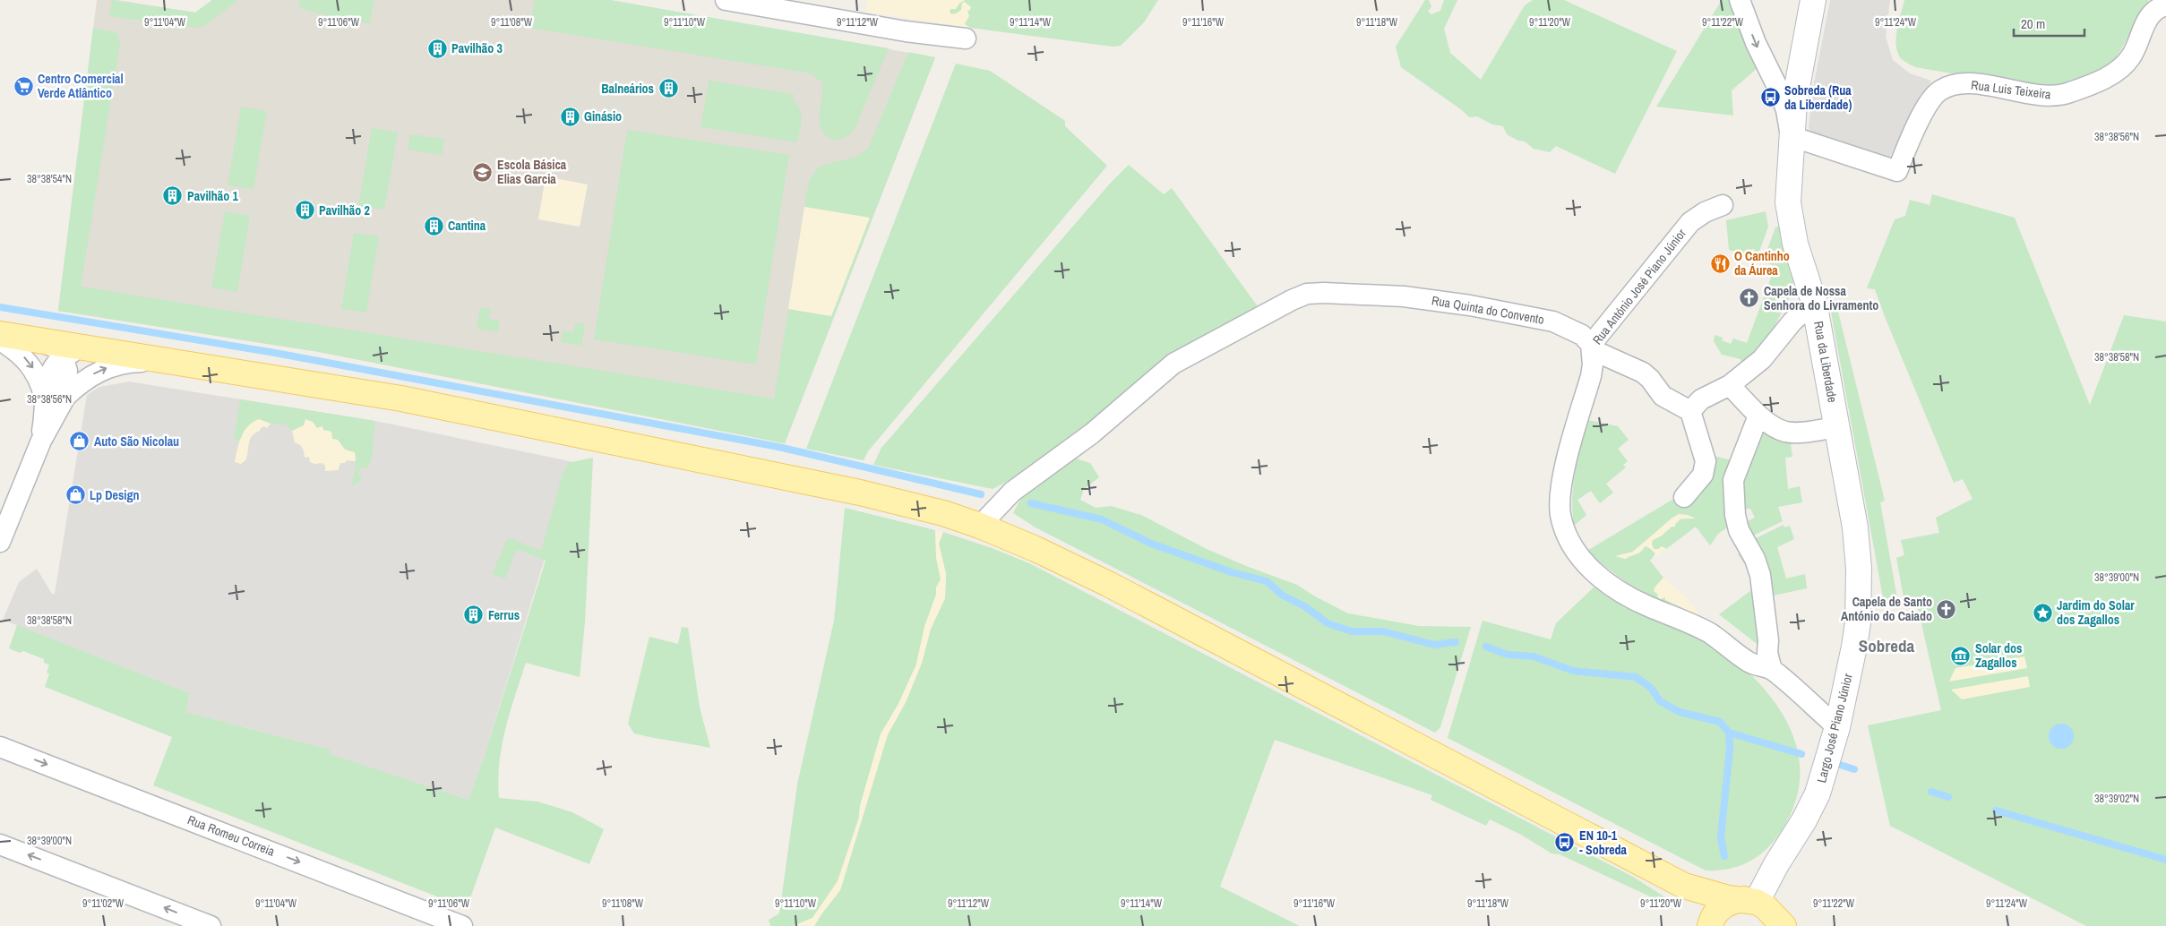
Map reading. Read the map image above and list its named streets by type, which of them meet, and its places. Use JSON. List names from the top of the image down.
{
  "streets": {
    "street": [
      "Rua Luis Teixeira",
      "Rua António José Piano Júnior",
      "Rua Quinta do Convento",
      "Rua da Liberdade",
      "Largo José Piano Júnior",
      "Rua Romeu Correia"
    ]
  },
  "crossings": [
    ["Rua Luis Teixeira", "Rua da Liberdade"],
    ["Rua António José Piano Júnior", "Rua Quinta do Convento"],
    ["Rua da Liberdade", "Largo José Piano Júnior"]
  ],
  "districts": ["Sobreda"],
  "places": {
    "building": [
      "Pavilhão 3",
      "Balneários",
      "Ginásio",
      "Pavilhão 1",
      "Pavilhão 2",
      "Cantina",
      "Ferrus"
    ],
    "supermarket": ["Centro Comercial Verde Atlântico"],
    "bus stop": ["Sobreda (Rua da Liberdade)", "EN 10-1 - Sobreda"],
    "school or university": ["Escola Básica Elias Garcia"],
    "restaurant": ["O Cantinho da Áurea"],
    "church": ["Capela de Nossa Senhora do Livramento", "Capela de Santo António do Caiado"],
    "shop": ["Auto São Nicolau", "Lp Design"],
    "place": ["Jardim do Solar dos Zagallos"],
    "museum": ["Solar dos Zagallos"]
  },
  "scale_bar": "20 m",
  "coordinates": [
    "9°11'04\"W",
    "9°11'06\"W",
    "9°11'08\"W",
    "9°11'10\"W",
    "9°11'12\"W",
    "9°11'14\"W",
    "9°11'16\"W",
    "9°11'18\"W",
    "9°11'20\"W",
    "9°11'22\"W",
    "9°11'24\"W",
    "38°38'56\"N",
    "38°38'54\"N",
    "38°38'58\"N",
    "38°39'00\"N",
    "38°39'02\"N",
    "9°11'02\"W"
  ]
}
